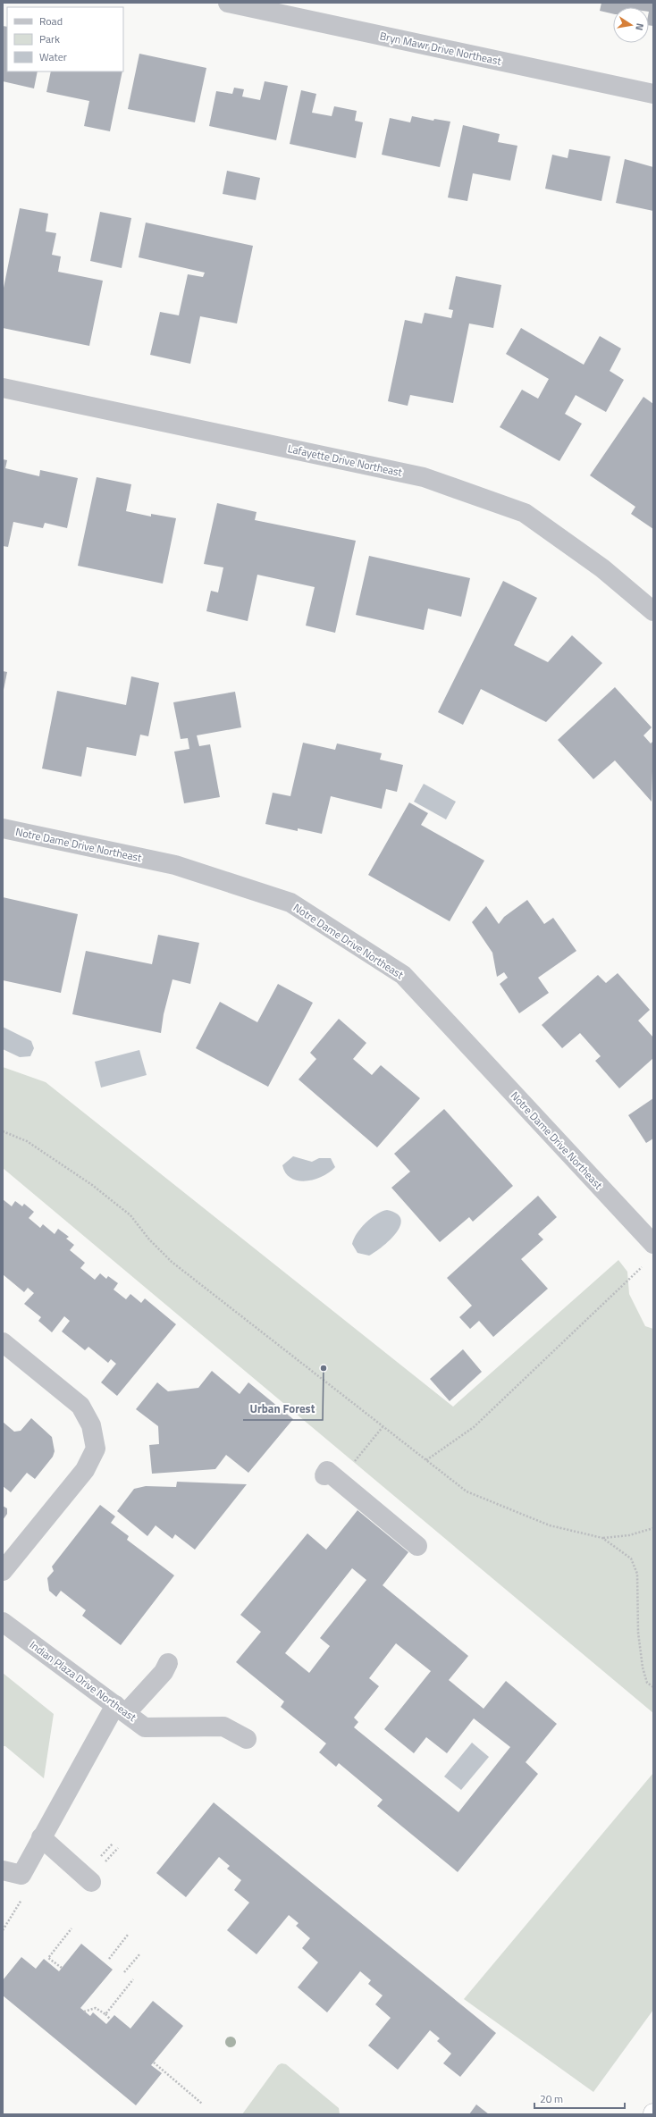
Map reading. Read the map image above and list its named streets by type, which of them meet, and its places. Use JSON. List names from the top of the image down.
{
  "streets": {
    "street": [
      "Bryn Mawr Drive Northeast",
      "Lafayette Drive Northeast",
      "Notre Dame Drive Northeast",
      "Indian Plaza Drive Northeast"
    ]
  },
  "places": ["Urban Forest"],
  "legend": ["Road", "Park", "Water"],
  "scale_bar": "20 m",
  "north": "right"
}
